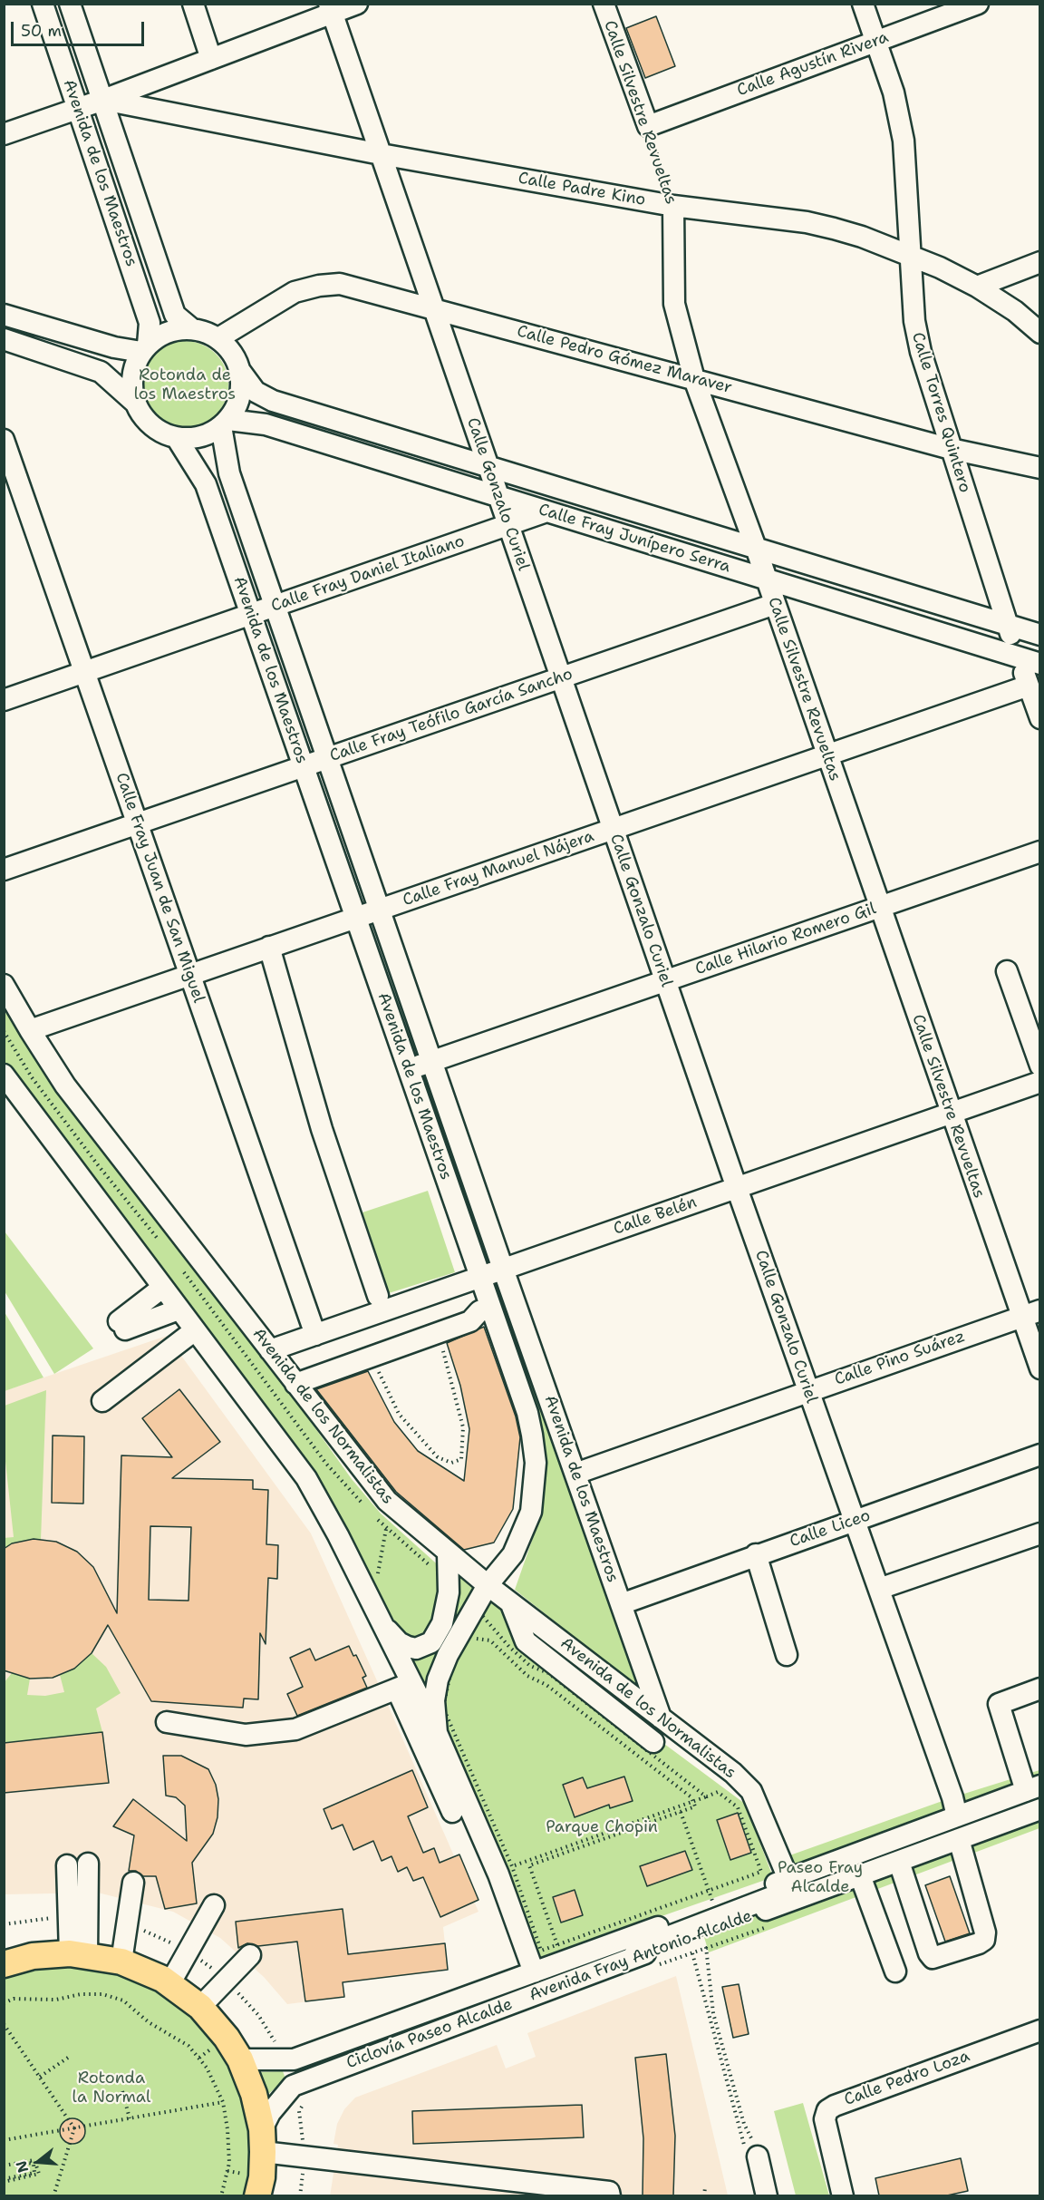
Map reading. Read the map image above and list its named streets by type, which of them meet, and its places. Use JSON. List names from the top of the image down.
{
  "streets": {
    "street": [
      "Calle Agustín Rivera",
      "Calle Silvestre Revueltas",
      "Avenida de los Maestros",
      "Calle Padre Kino",
      "Calle Pedro Gómez Maraver",
      "Calle Torres Quintero",
      "Calle Gonzalo Curiel",
      "Calle Fray Junípero Serra",
      "Calle Fray Daniel Italiano",
      "Calle Fray Teófilo García Sancho",
      "Calle Fray Manuel Nájera",
      "Calle Fray Juan de San Miguel",
      "Calle Hilario Romero Gil",
      "Calle Belén",
      "Calle Pino Suárez",
      "Avenida de los Normalistas",
      "Calle Liceo",
      "Avenida Fray Antonio Alcalde",
      "Calle Pedro Loza"
    ]
  },
  "crossings": [
    ["Calle Agustín Rivera", "Calle Silvestre Revueltas"],
    ["Calle Agustín Rivera", "Calle Torres Quintero"],
    ["Calle Silvestre Revueltas", "Calle Padre Kino"],
    ["Calle Silvestre Revueltas", "Calle Pedro Gómez Maraver"],
    ["Calle Silvestre Revueltas", "Calle Fray Junípero Serra"],
    ["Calle Silvestre Revueltas", "Calle Fray Teófilo García Sancho"],
    ["Calle Silvestre Revueltas", "Calle Fray Manuel Nájera"],
    ["Calle Silvestre Revueltas", "Calle Hilario Romero Gil"],
    ["Calle Silvestre Revueltas", "Calle Belén"],
    ["Calle Silvestre Revueltas", "Calle Pino Suárez"],
    ["Avenida de los Maestros", "Calle Padre Kino"],
    ["Avenida de los Maestros", "Calle Pedro Gómez Maraver"],
    ["Avenida de los Maestros", "Calle Fray Junípero Serra"],
    ["Avenida de los Maestros", "Calle Fray Daniel Italiano"],
    ["Avenida de los Maestros", "Calle Fray Teófilo García Sancho"],
    ["Avenida de los Maestros", "Calle Fray Manuel Nájera"],
    ["Avenida de los Maestros", "Calle Hilario Romero Gil"],
    ["Avenida de los Maestros", "Calle Belén"],
    ["Avenida de los Maestros", "Calle Pino Suárez"],
    ["Avenida de los Maestros", "Avenida de los Normalistas"],
    ["Avenida de los Maestros", "Calle Liceo"],
    ["Calle Padre Kino", "Calle Torres Quintero"],
    ["Calle Padre Kino", "Calle Gonzalo Curiel"],
    ["Calle Pedro Gómez Maraver", "Calle Torres Quintero"],
    ["Calle Pedro Gómez Maraver", "Calle Gonzalo Curiel"],
    ["Calle Pedro Gómez Maraver", "Calle Fray Junípero Serra"],
    ["Calle Torres Quintero", "Calle Fray Junípero Serra"],
    ["Calle Torres Quintero", "Calle Fray Manuel Nájera"],
    ["Calle Gonzalo Curiel", "Calle Fray Junípero Serra"],
    ["Calle Gonzalo Curiel", "Calle Fray Daniel Italiano"],
    ["Calle Gonzalo Curiel", "Calle Fray Teófilo García Sancho"],
    ["Calle Gonzalo Curiel", "Calle Fray Manuel Nájera"],
    ["Calle Gonzalo Curiel", "Calle Hilario Romero Gil"],
    ["Calle Gonzalo Curiel", "Calle Belén"],
    ["Calle Gonzalo Curiel", "Calle Pino Suárez"],
    ["Calle Gonzalo Curiel", "Calle Liceo"],
    ["Calle Gonzalo Curiel", "Avenida Fray Antonio Alcalde"],
    ["Calle Fray Junípero Serra", "Calle Fray Daniel Italiano"],
    ["Calle Fray Daniel Italiano", "Calle Fray Juan de San Miguel"],
    ["Calle Fray Teófilo García Sancho", "Calle Fray Juan de San Miguel"],
    ["Calle Fray Manuel Nájera", "Calle Fray Juan de San Miguel"],
    ["Calle Fray Manuel Nájera", "Avenida de los Normalistas"],
    ["Calle Fray Juan de San Miguel", "Calle Belén"],
    ["Calle Belén", "Avenida de los Normalistas"],
    ["Avenida de los Normalistas", "Avenida Fray Antonio Alcalde"]
  ],
  "parks": [
    "Rotonda de los Maestros",
    "Parque Chopin",
    "Paseo Fray Alcalde",
    "Rotonda la Normal"
  ],
  "scale_bar": "50 m",
  "north": "left"
}
